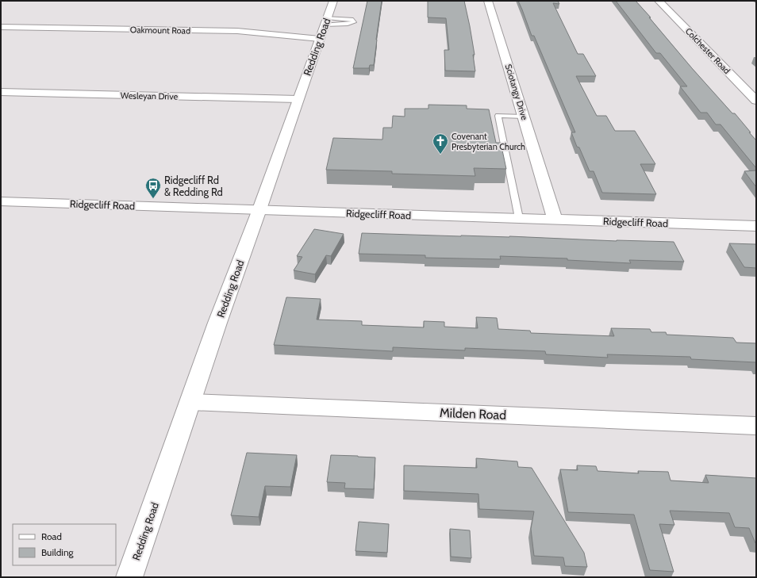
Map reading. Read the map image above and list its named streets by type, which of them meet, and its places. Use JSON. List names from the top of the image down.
{
  "streets": {
    "street": [
      "Oakmount Road",
      "Redding Road",
      "Colchester Road",
      "Sciotangy Drive",
      "Wesleyan Drive",
      "Ridgecliff Road",
      "Milden Road"
    ]
  },
  "crossings": [
    ["Oakmount Road", "Redding Road"],
    ["Redding Road", "Wesleyan Drive"],
    ["Redding Road", "Ridgecliff Road"],
    ["Redding Road", "Milden Road"],
    ["Sciotangy Drive", "Ridgecliff Road"]
  ],
  "places": {
    "church": ["Covenant Presbyterian Church"],
    "bus stop": ["Ridgecliff Rd & Redding Rd"]
  },
  "legend": ["Road", "Building"]
}
